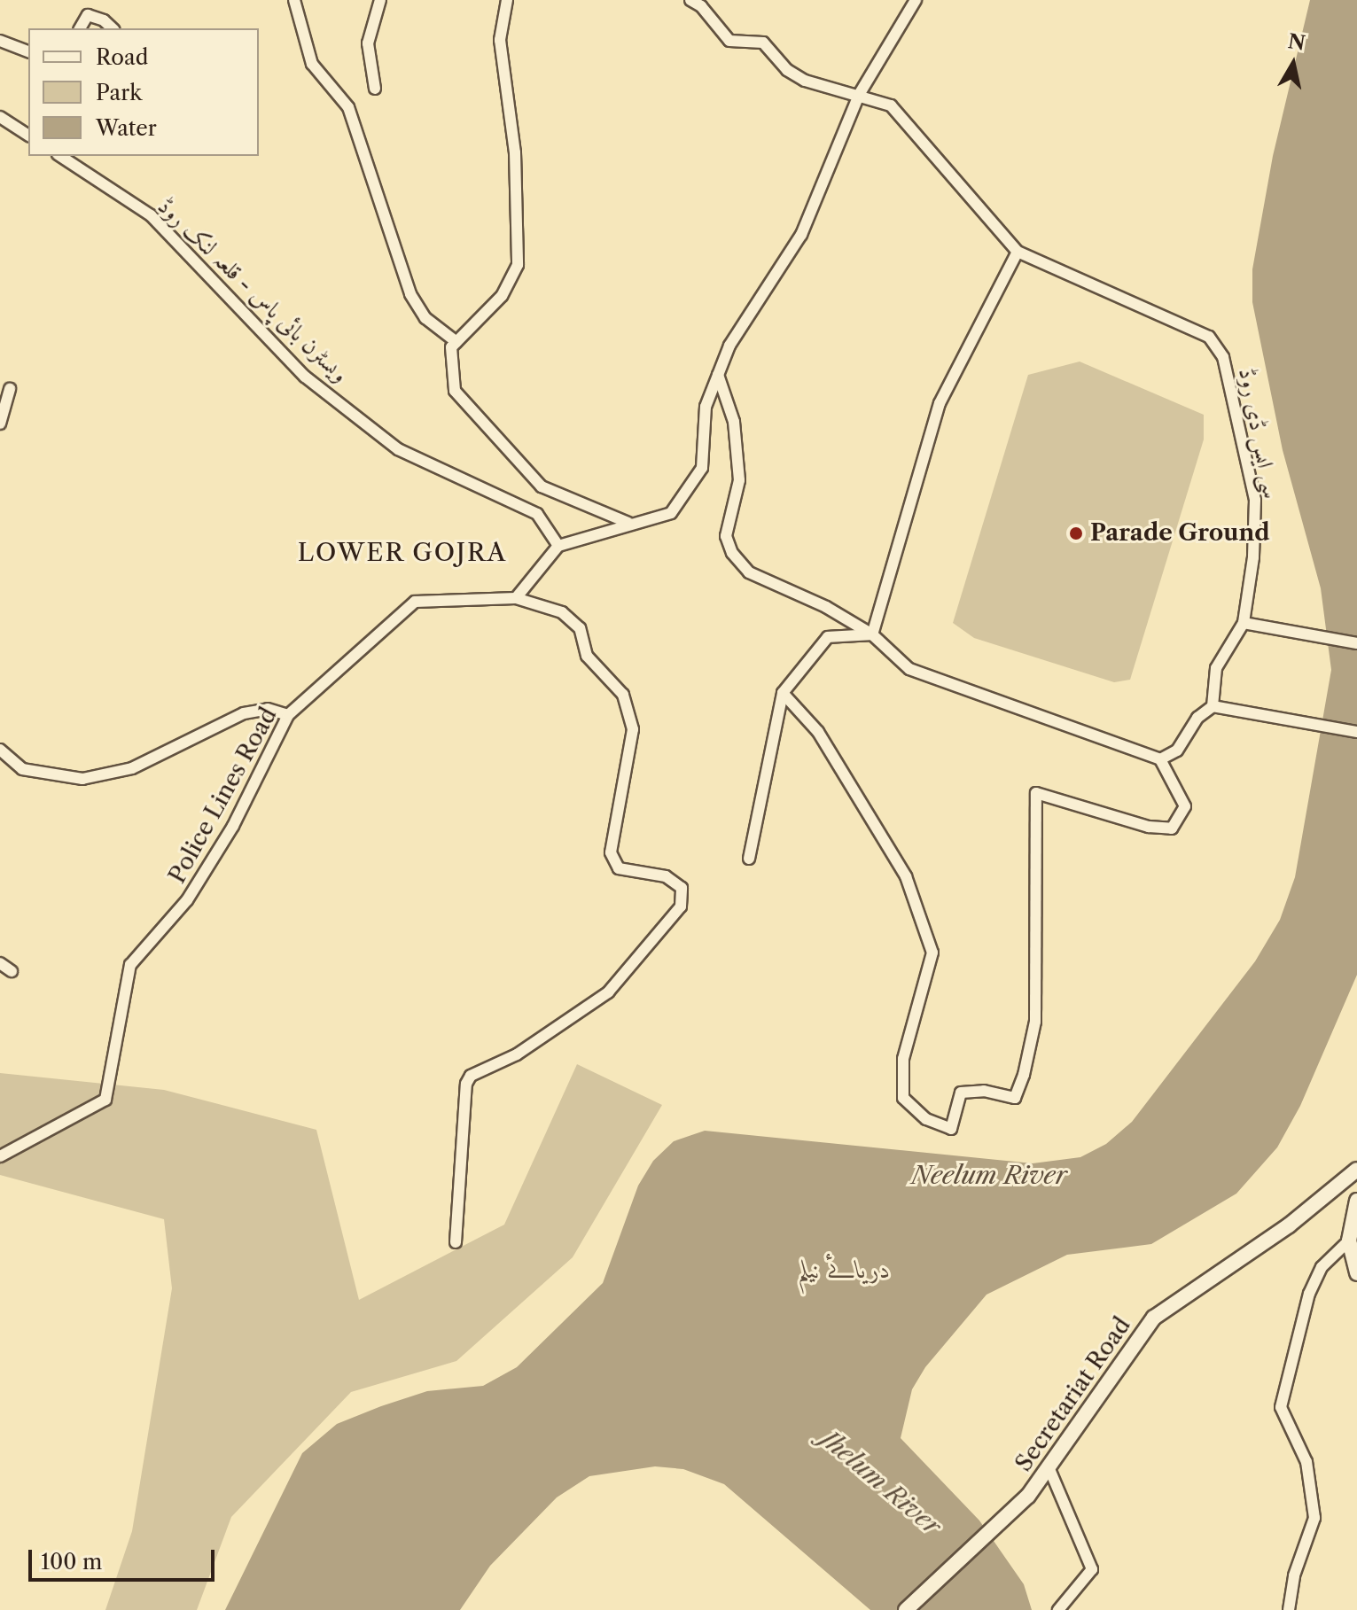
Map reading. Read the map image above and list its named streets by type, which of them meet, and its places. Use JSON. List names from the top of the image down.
{
  "streets": {
    "main road": ["Secretariat Road"],
    "street": ["ویسٹرن بائی پاس - قلعہ لنک روڈ", "سی ایس ڈی روڈ", "Police Lines Road"]
  },
  "districts": ["LOWER GOJRA"],
  "water": ["Neelum River", "دریائے نیلم", "Jhelum River"],
  "places": ["Parade Ground"],
  "legend": ["Road", "Park", "Water"],
  "scale_bar": "100 m",
  "north": "top"
}
